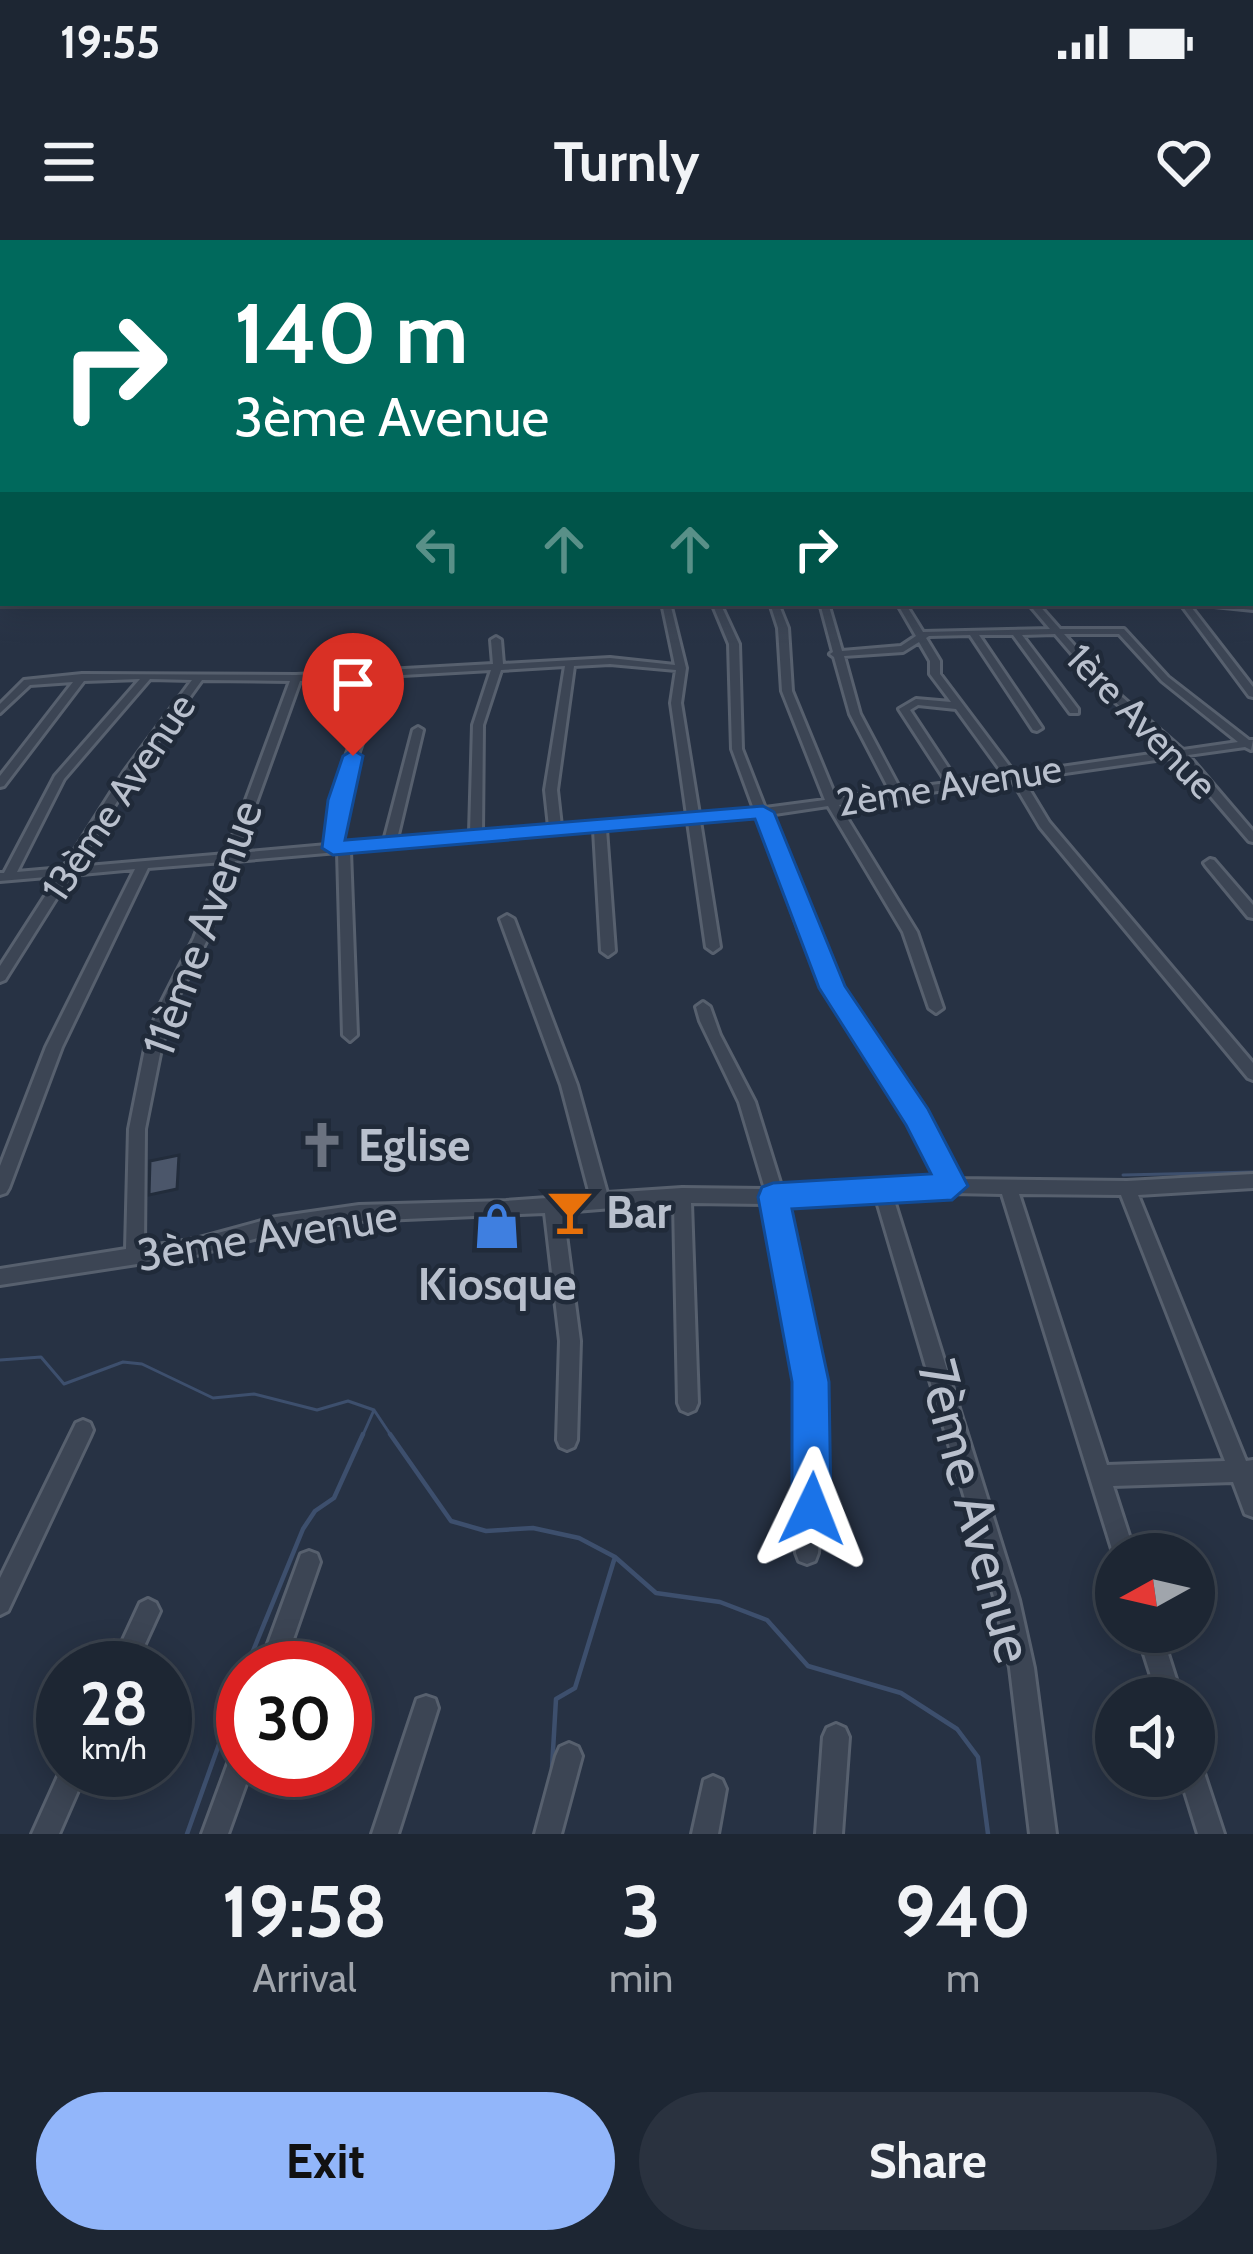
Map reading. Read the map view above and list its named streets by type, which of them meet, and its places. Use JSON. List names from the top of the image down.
{
  "streets": {
    "street": [
      "1ère Avenue",
      "2ème Avenue",
      "13ème Avenue",
      "11ème Avenue",
      "3ème Avenue",
      "7ème Avenue"
    ]
  },
  "crossings": [
    ["1ère Avenue", "2ème Avenue"],
    ["2ème Avenue", "13ème Avenue"],
    ["2ème Avenue", "11ème Avenue"],
    ["11ème Avenue", "3ème Avenue"],
    ["3ème Avenue", "7ème Avenue"]
  ],
  "places": {
    "church": ["Eglise"],
    "bar": ["Bar"],
    "shop": ["Kiosque"]
  },
  "north": "left",
  "page": {
    "status": "19:55",
    "header": "Turnly",
    "turn": ["140 m", "3ème Avenue"],
    "speed": "28 km/h",
    "limit": "30",
    "eta": [
      "19:58",
      "Arrival",
      "3",
      "min",
      "940",
      "m"
    ],
    "buttons": ["Exit", "Share"]
  }
}
